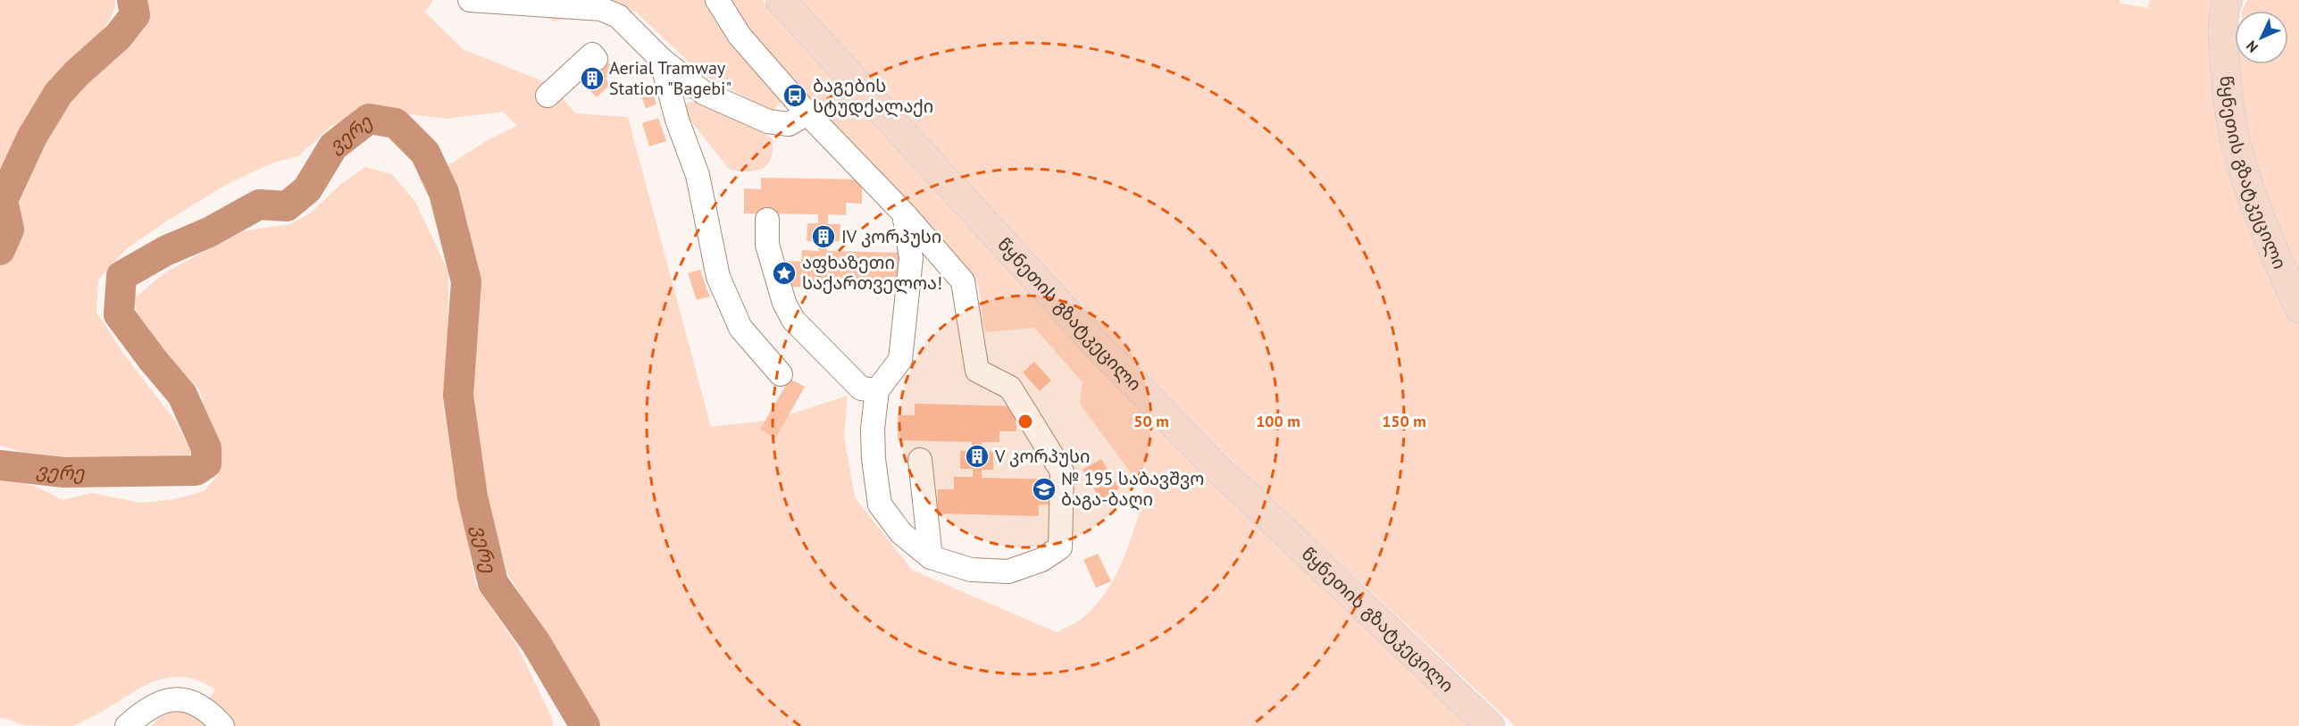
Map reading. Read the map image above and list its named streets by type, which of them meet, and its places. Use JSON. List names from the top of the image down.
{
  "streets": {
    "main road": ["წყნეთის გზატკეცილი"]
  },
  "water": ["ვერე"],
  "places": {
    "building": ["Aerial Tramway Station \"Bagebi\"", "IV კორპუსი", "V კორპუსი"],
    "bus stop": ["ბაგების სტუდქალაქი"],
    "place": ["აფხაზეთი საქართველოა!"],
    "school or university": ["№ 195 საბავშვო ბაგა-ბაღი"]
  },
  "north": "bottom left",
  "rings": ["50 m", "100 m", "150 m"]
}
